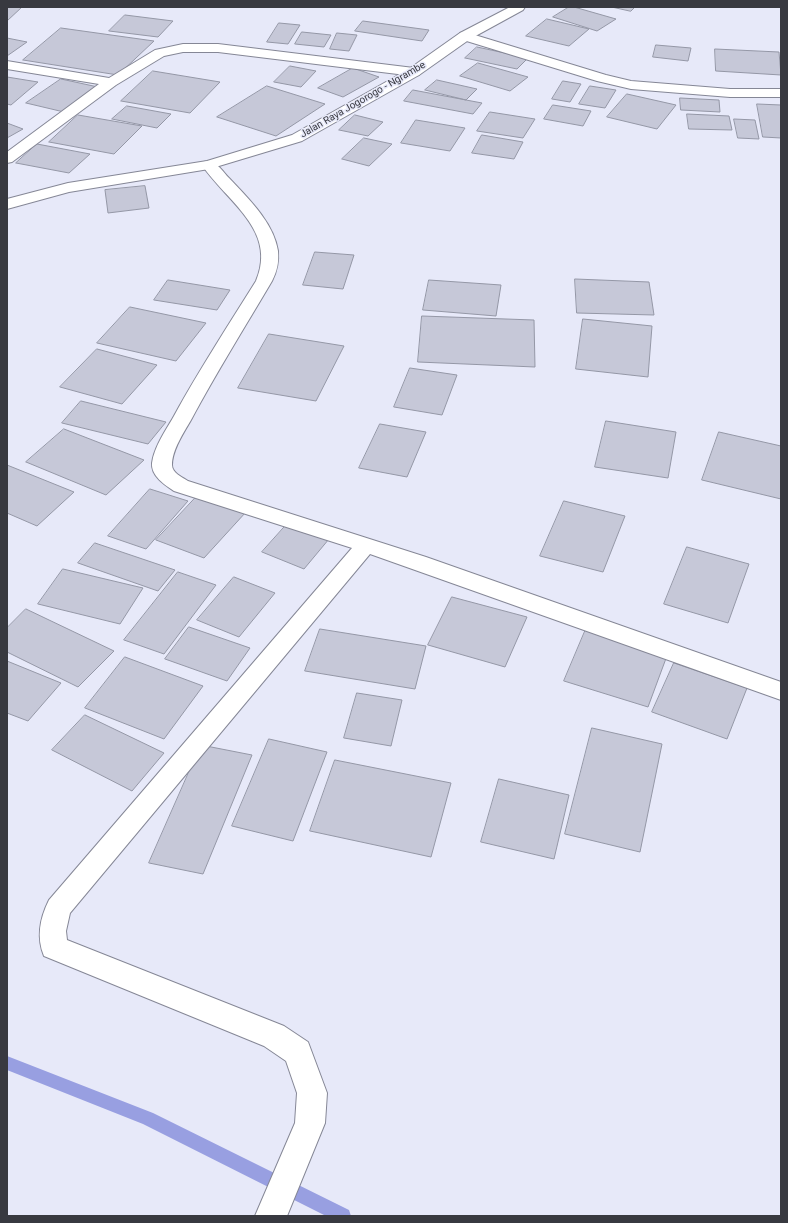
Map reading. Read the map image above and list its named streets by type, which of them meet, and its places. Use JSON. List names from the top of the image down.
{
  "streets": {
    "street": ["Jalan Raya Jogorogo - Ngrambe"]
  }
}
